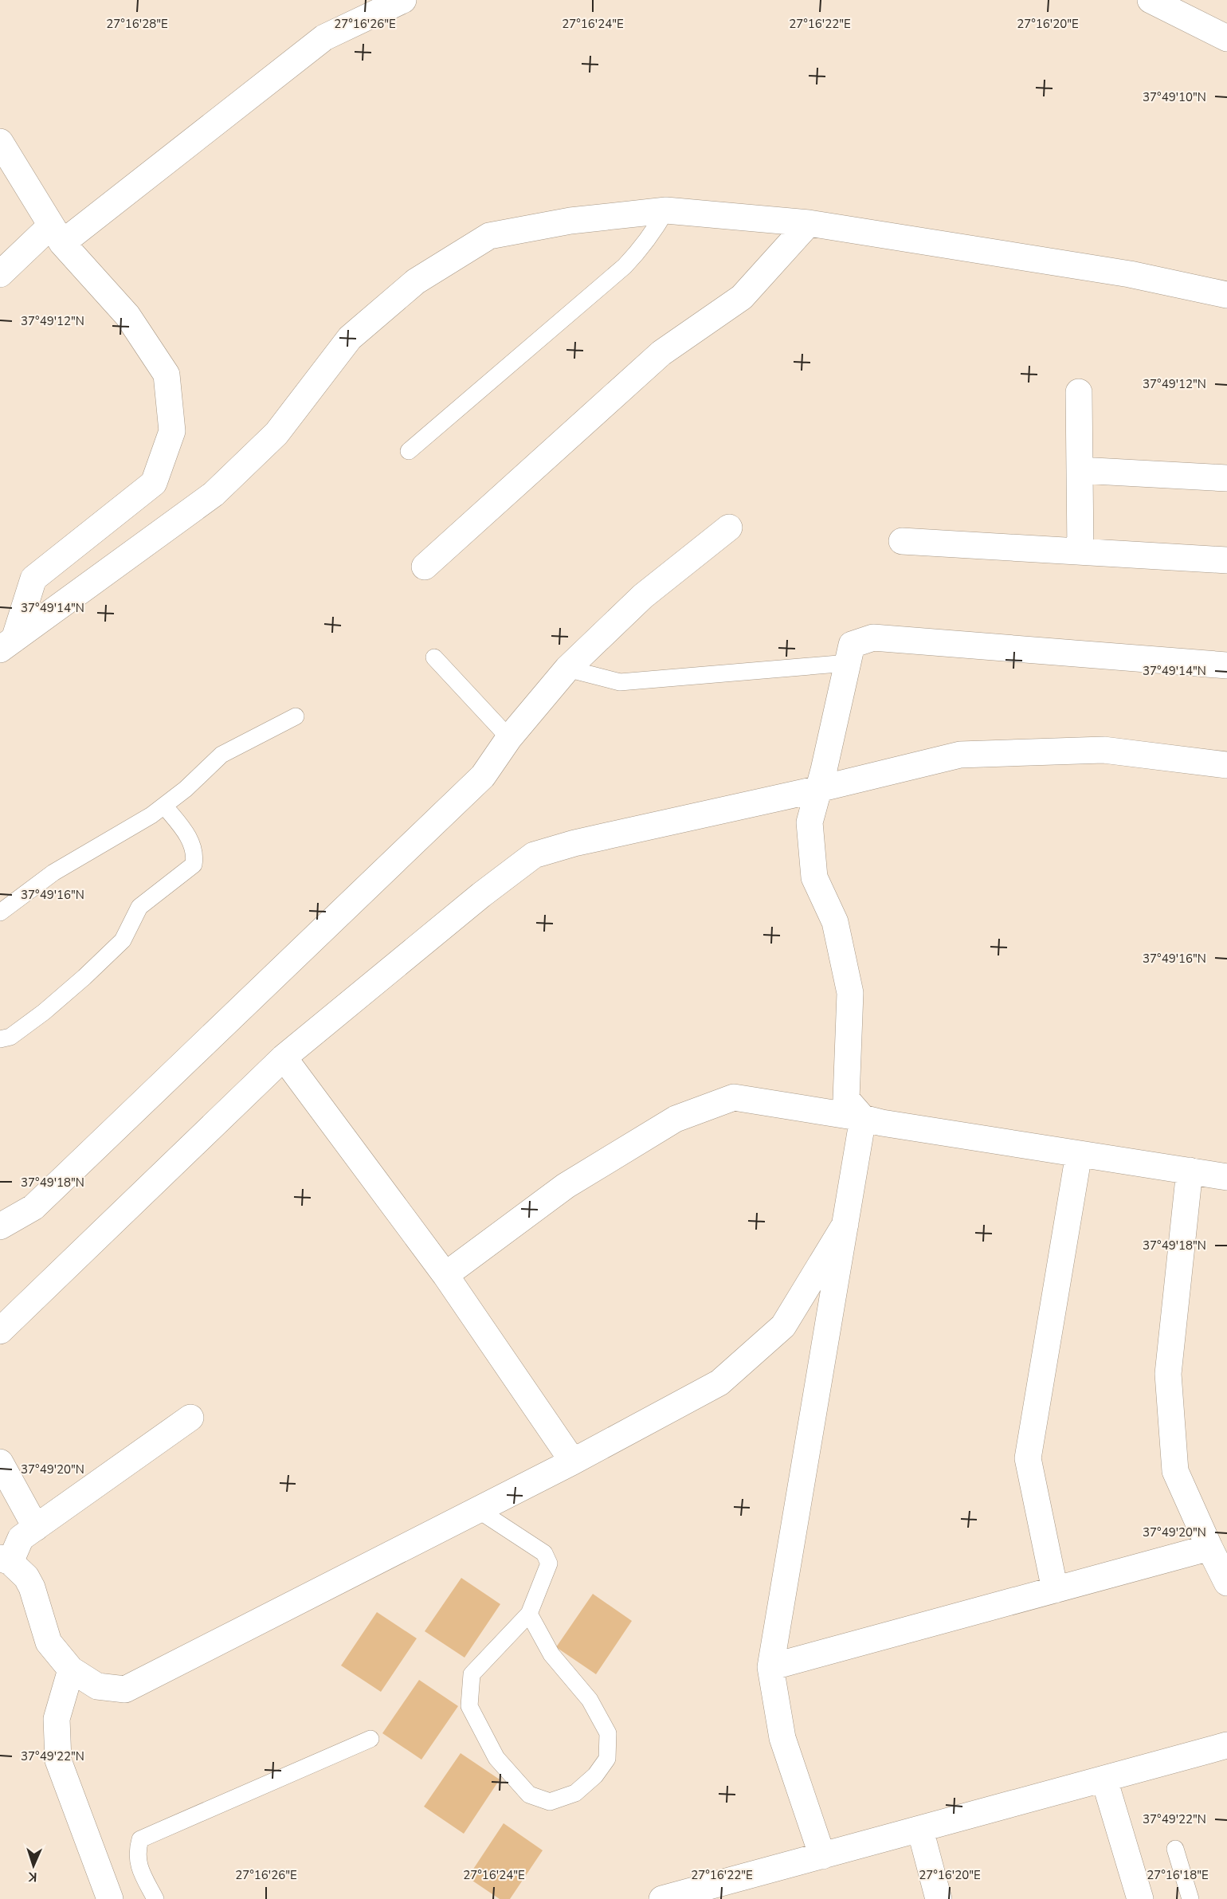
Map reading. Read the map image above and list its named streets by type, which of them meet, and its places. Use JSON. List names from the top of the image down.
{
  "north": "bottom",
  "coordinates": [
    "27°16'28\"E",
    "27°16'26\"E",
    "27°16'24\"E",
    "27°16'22\"E",
    "27°16'20\"E",
    "37°49'10\"N",
    "37°49'12\"N",
    "37°49'14\"N",
    "37°49'16\"N",
    "37°49'18\"N",
    "37°49'20\"N",
    "37°49'22\"N",
    "27°16'18\"E"
  ]
}
